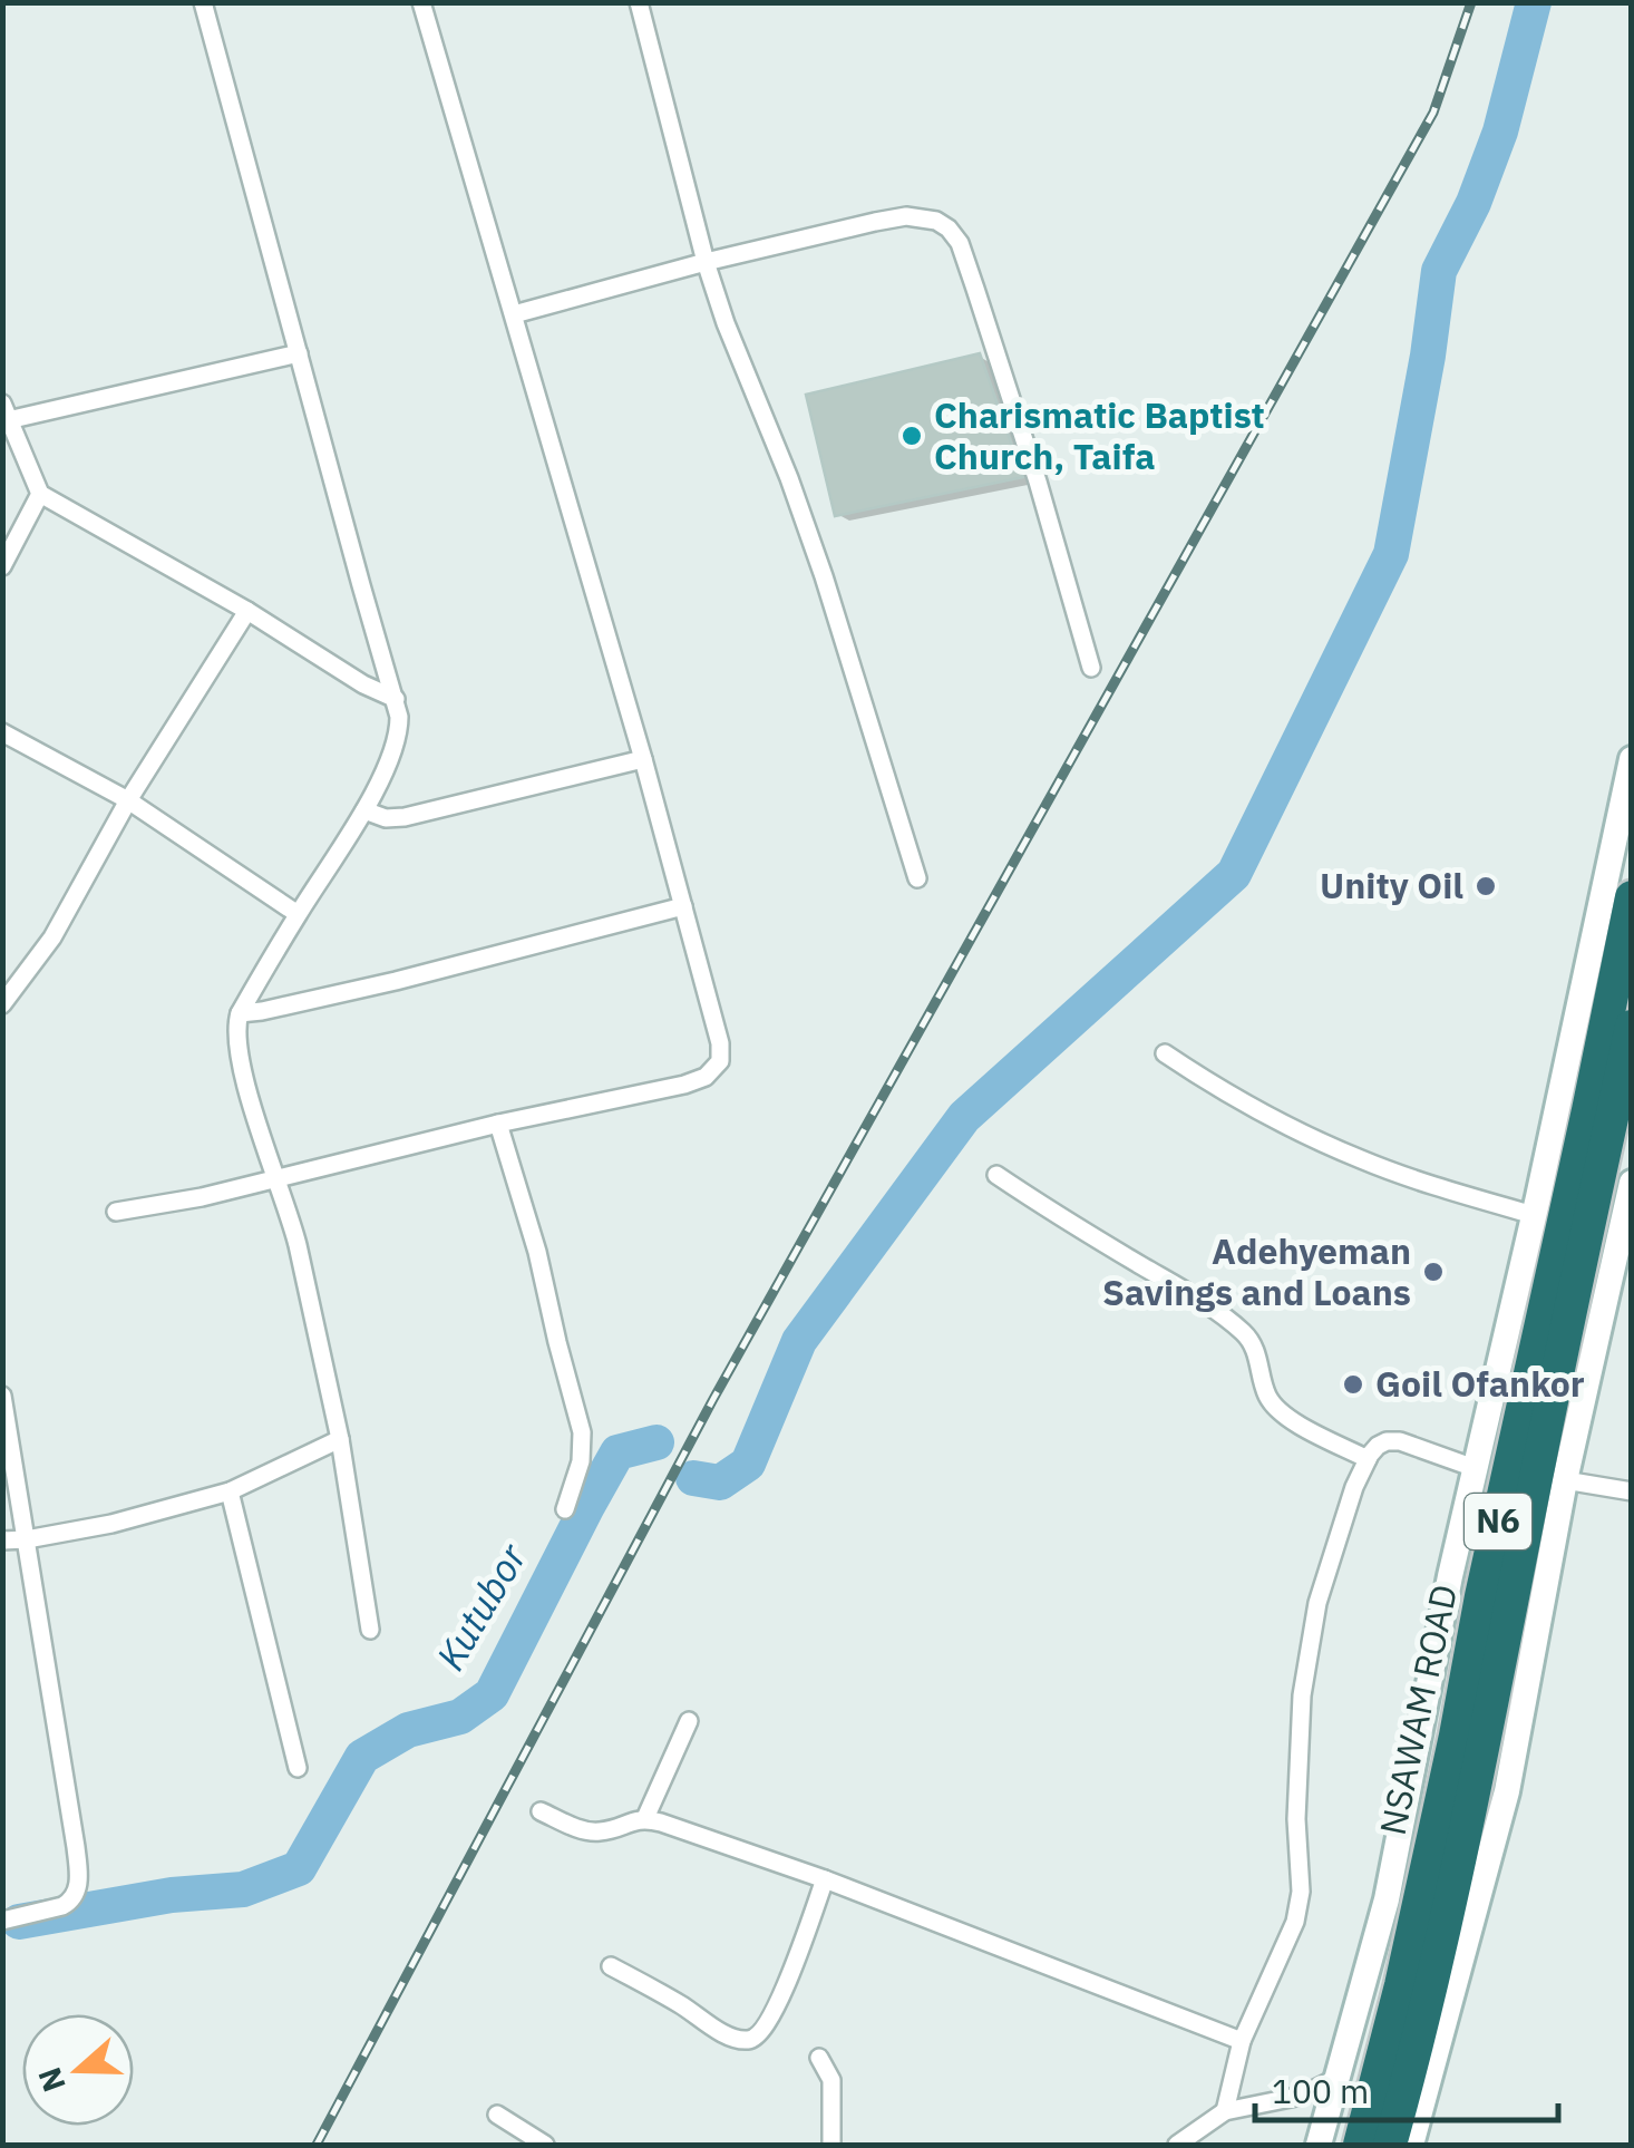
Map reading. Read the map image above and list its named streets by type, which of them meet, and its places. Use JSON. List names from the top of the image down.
{
  "streets": {
    "highway": ["N6", "NSAWAM ROAD"]
  },
  "water": ["Kutubor"],
  "places": [
    "Charismatic Baptist Church, Taifa",
    "Unity Oil",
    "Adehyeman Savings and Loans",
    "Goil Ofankor"
  ],
  "scale_bar": "100 m",
  "north": "left"
}
